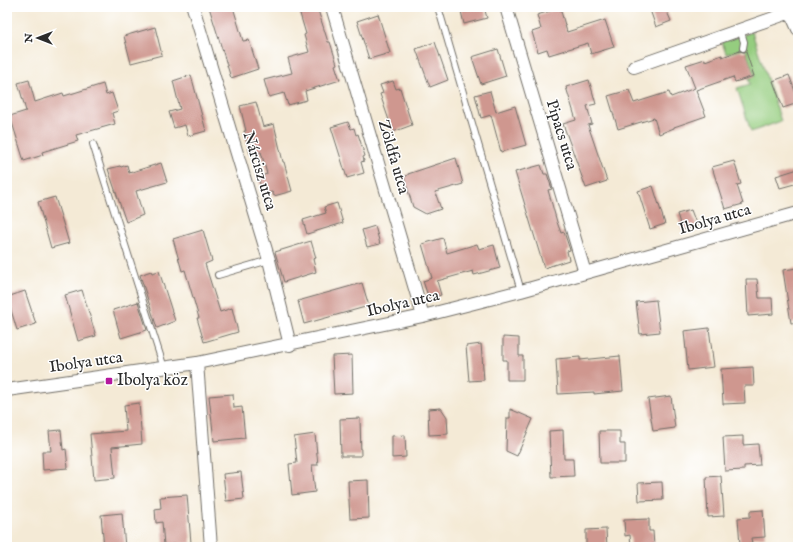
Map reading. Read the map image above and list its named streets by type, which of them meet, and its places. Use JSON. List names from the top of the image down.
{
  "streets": {
    "street": [
      "Pipacs utca",
      "Zöldfa utca",
      "Nárcisz utca",
      "Ibolya utca"
    ]
  },
  "crossings": [
    ["Pipacs utca", "Ibolya utca"],
    ["Zöldfa utca", "Ibolya utca"],
    ["Nárcisz utca", "Ibolya utca"]
  ],
  "places": {
    "transit": ["Ibolya köz"]
  },
  "north": "left"
}
